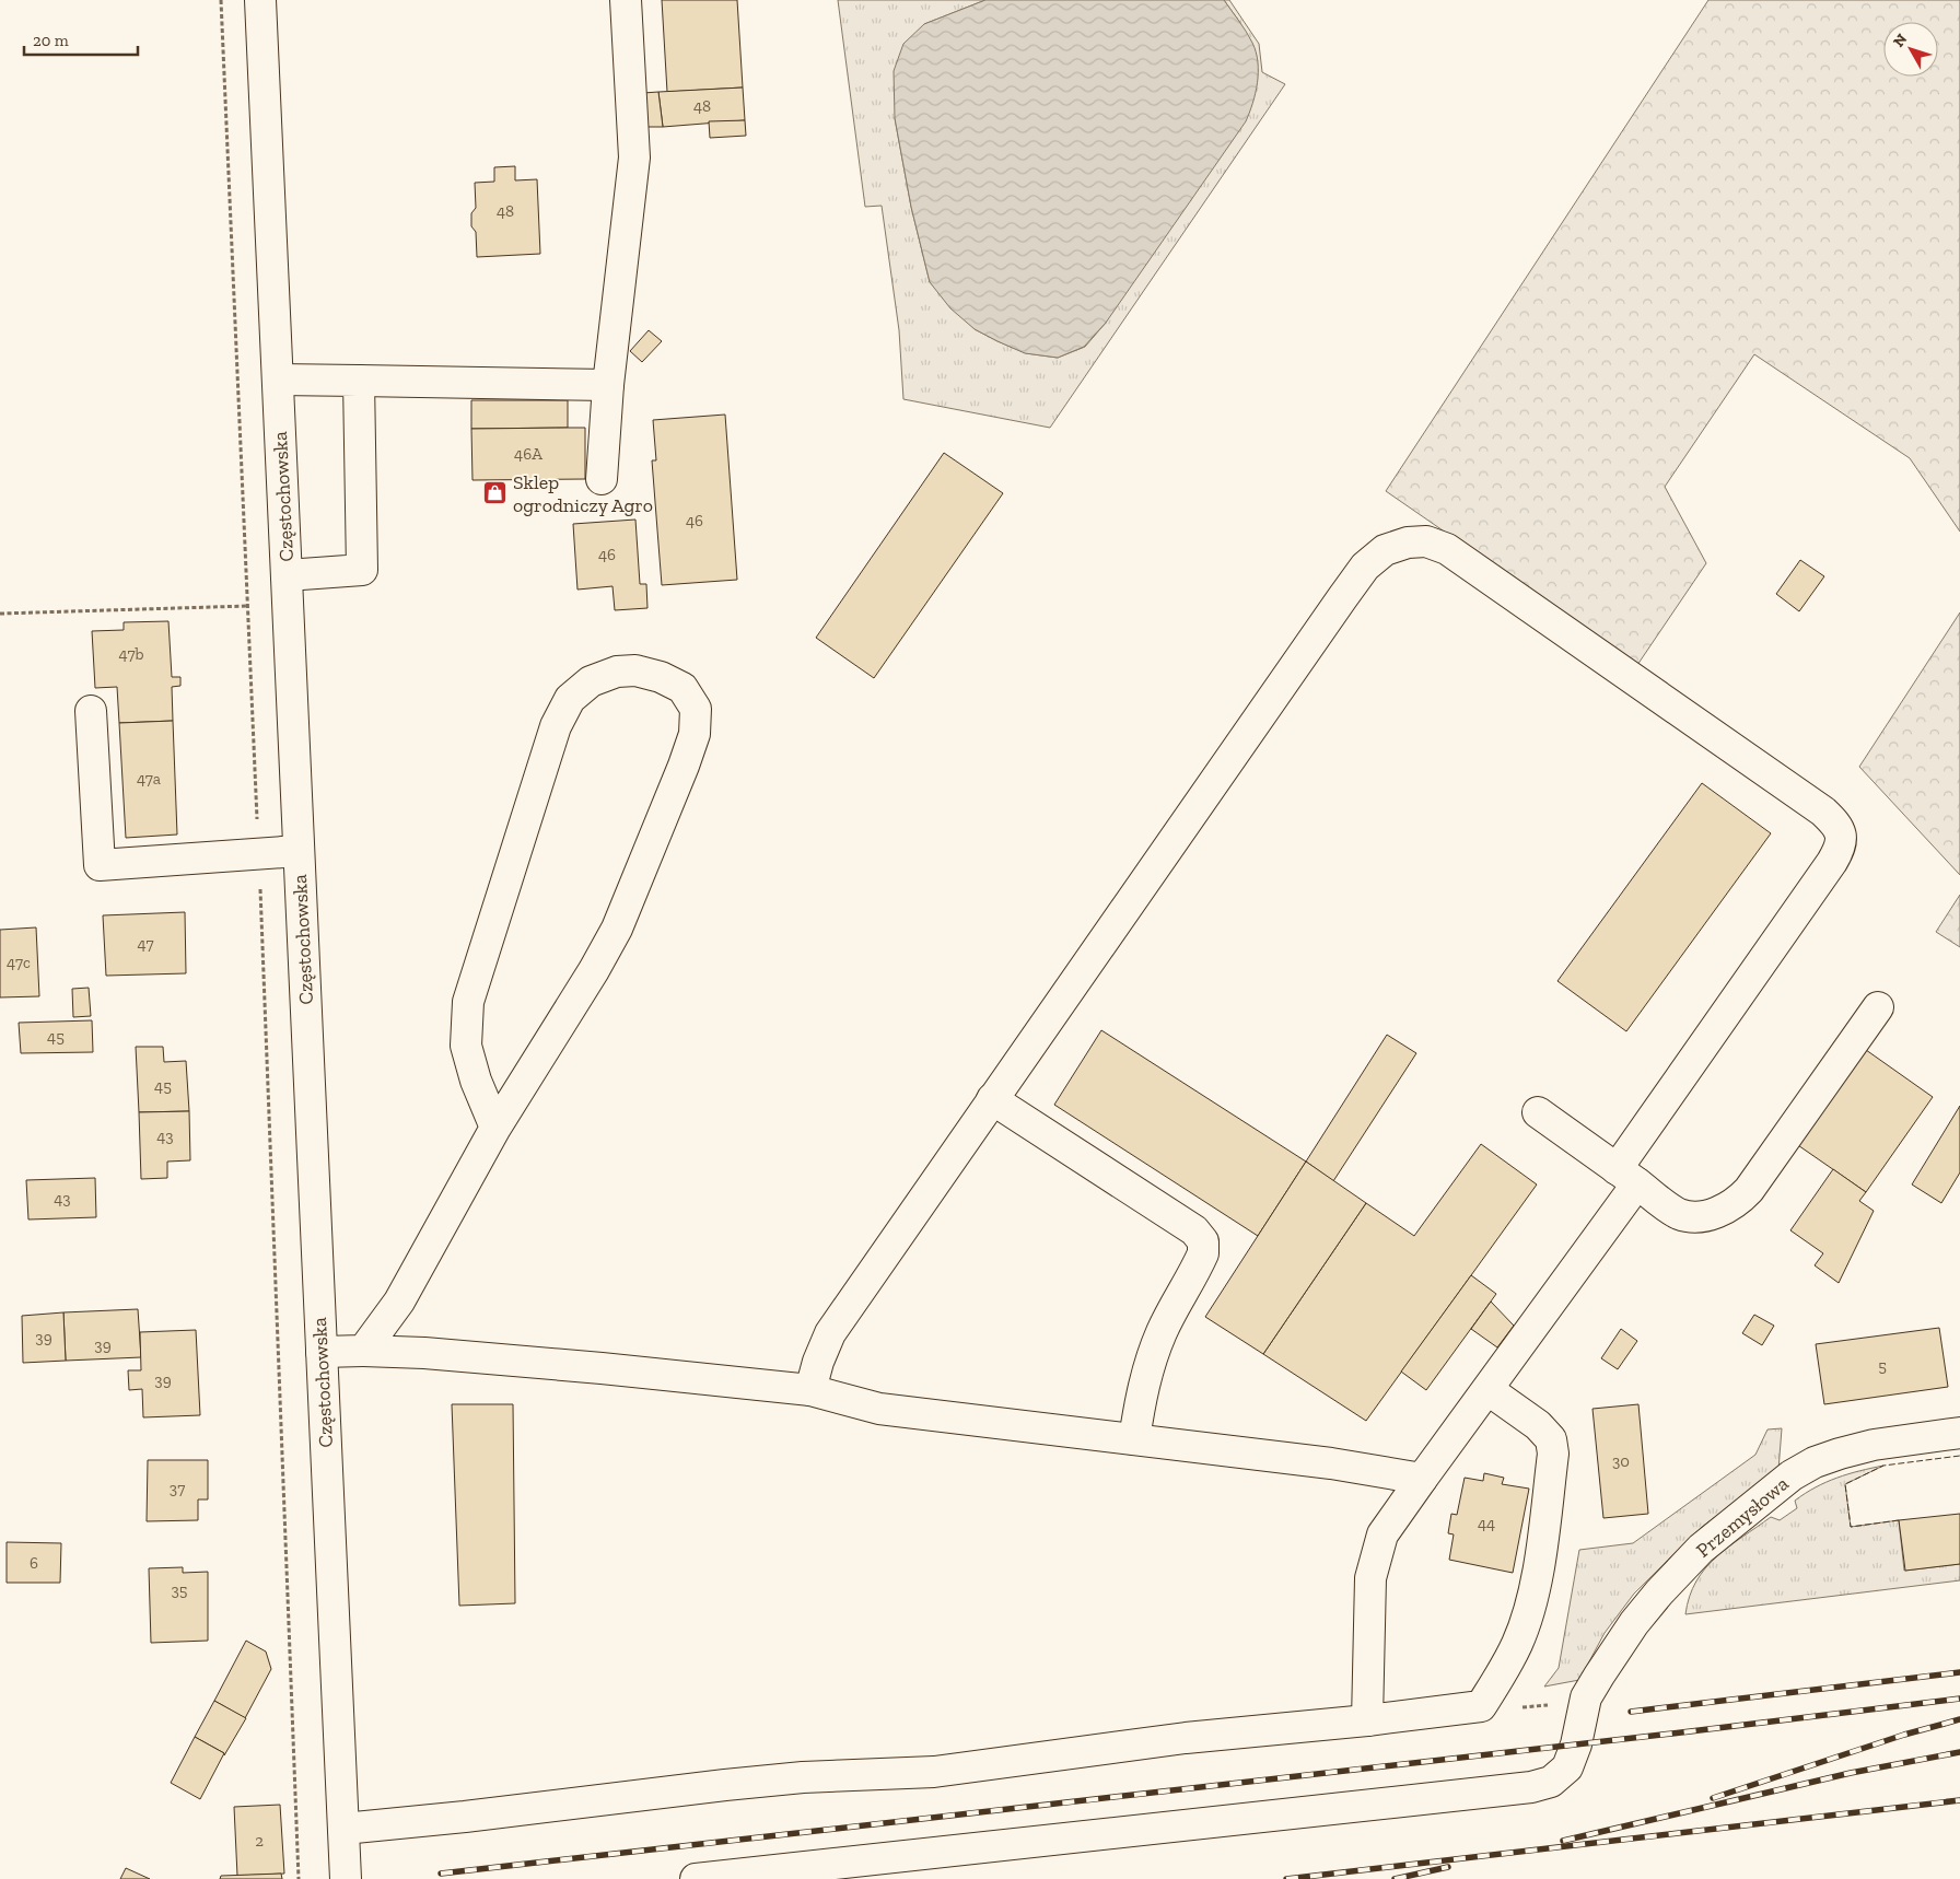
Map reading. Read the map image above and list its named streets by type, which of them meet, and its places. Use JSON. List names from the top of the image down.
{
  "streets": {
    "main road": ["Częstochowska", "Przemysłowa"]
  },
  "places": {
    "shop": ["Sklep ogrodniczy Agro"]
  },
  "house_numbers": [
    "48",
    "48",
    "46A",
    "46",
    "46",
    "47b",
    "47a",
    "47",
    "47c",
    "45",
    "45",
    "43",
    "43",
    "39",
    "39",
    "5",
    "39",
    "30",
    "37",
    "44",
    "6",
    "35",
    "2"
  ],
  "scale_bar": "20 m",
  "north": "top left"
}
